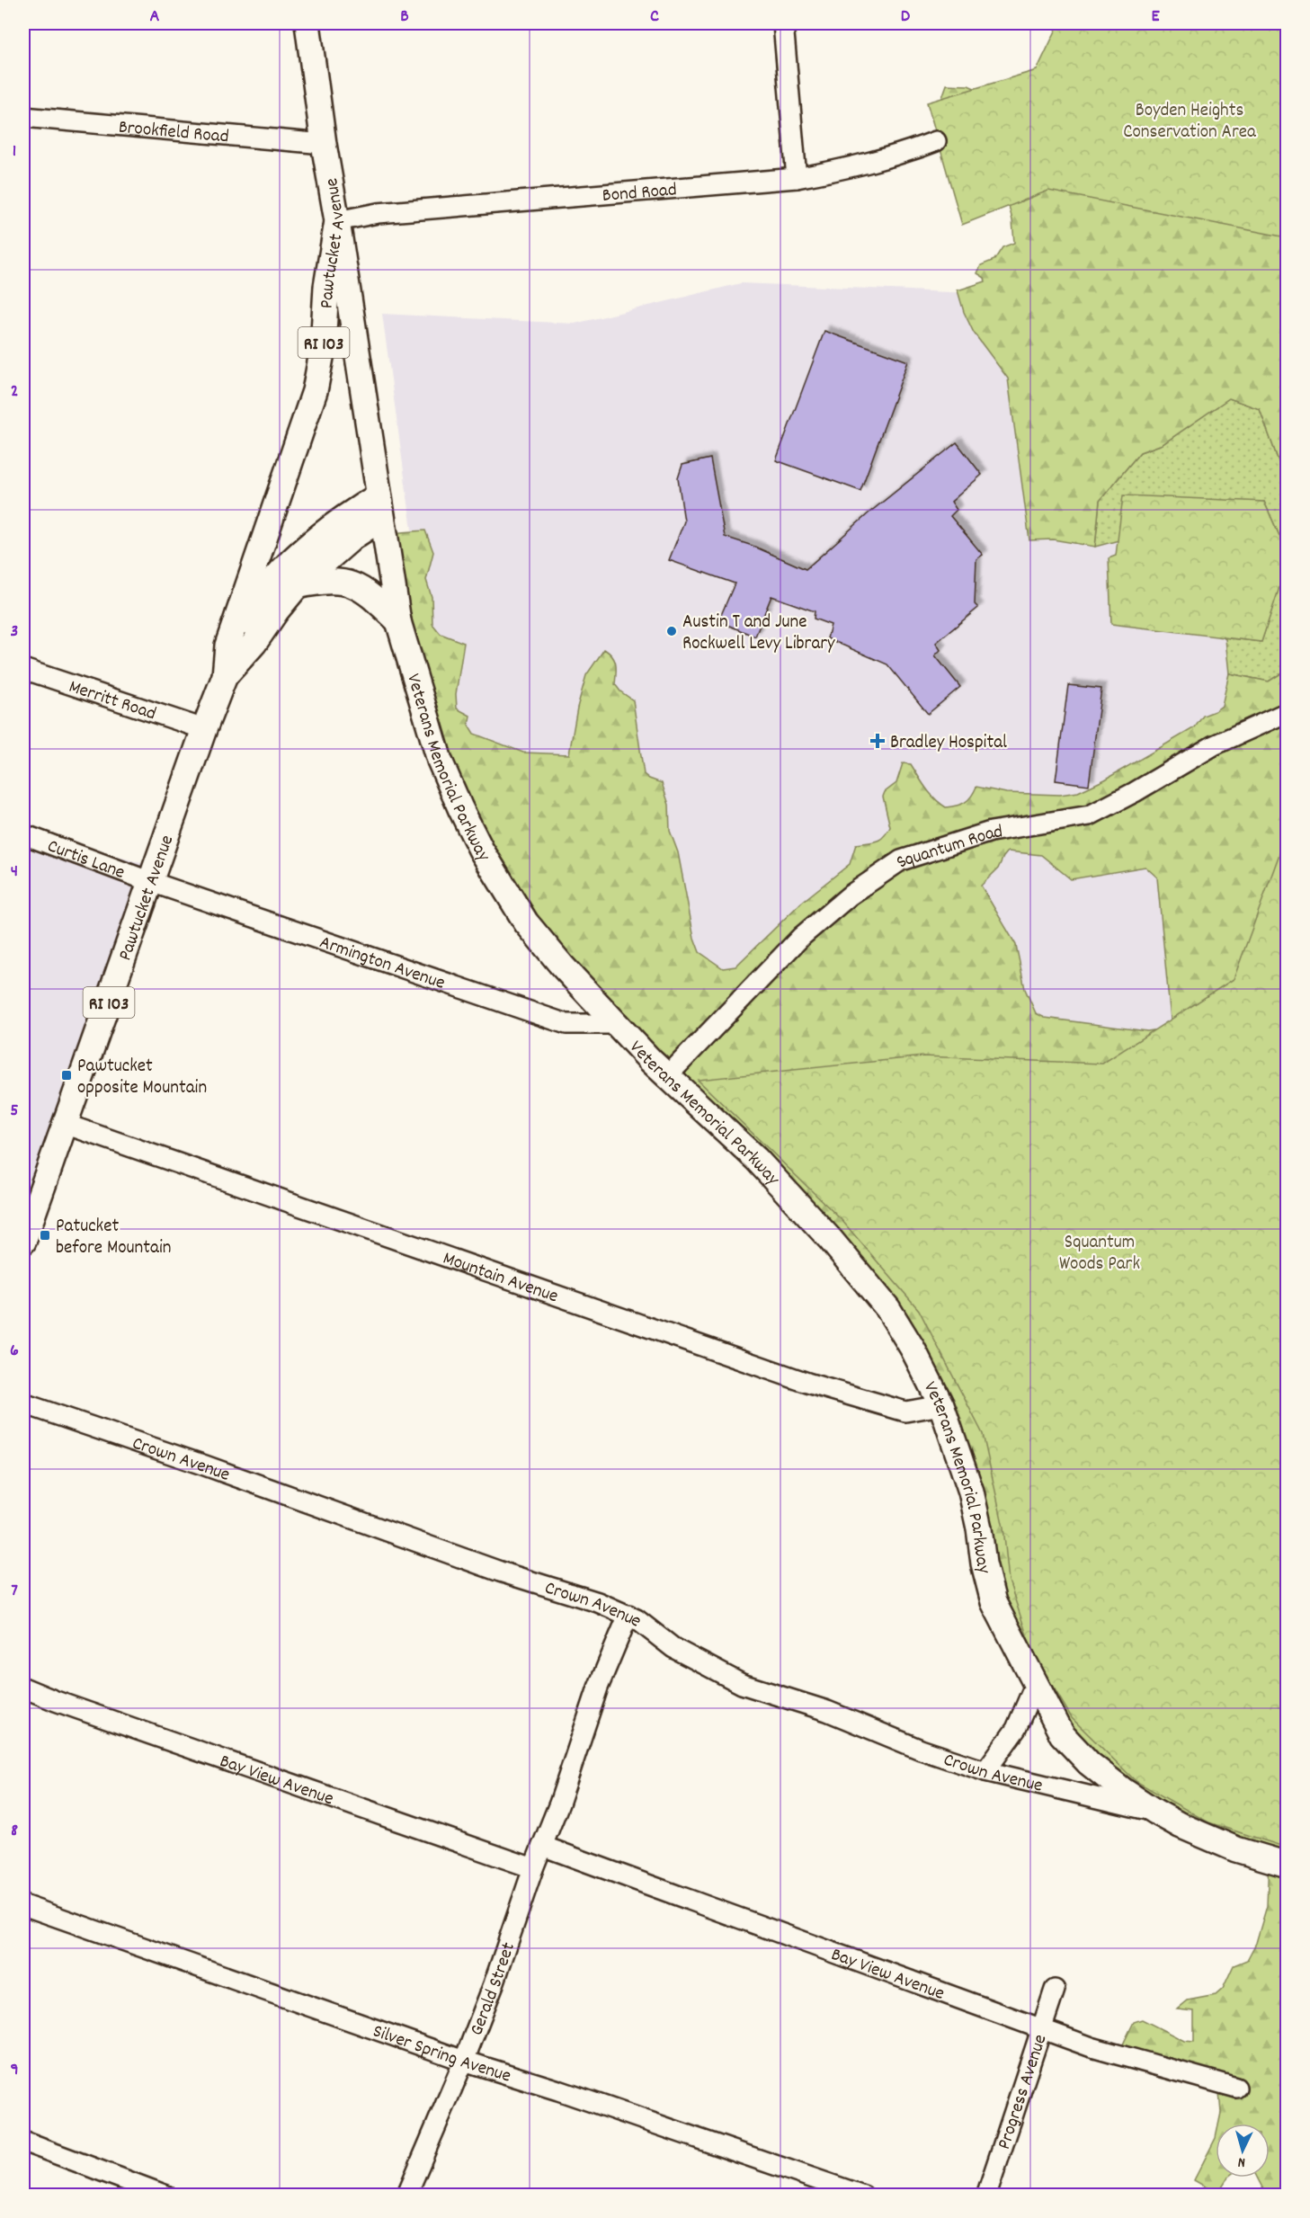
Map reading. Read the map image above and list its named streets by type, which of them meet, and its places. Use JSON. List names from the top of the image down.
{
  "streets": {
    "main road": ["Pawtucket Avenue", "RI 103", "Veterans Memorial Parkway"],
    "street": [
      "Brookfield Road",
      "Bond Road",
      "Merritt Road",
      "Squantum Road",
      "Curtis Lane",
      "Armington Avenue",
      "Mountain Avenue",
      "Crown Avenue",
      "Bay View Avenue",
      "Gerald Street",
      "Silver Spring Avenue",
      "Progress Avenue"
    ]
  },
  "crossings": [
    ["Brookfield Road", "Pawtucket Avenue"],
    ["Bond Road", "Pawtucket Avenue"],
    ["Bond Road", "Veterans Memorial Parkway"],
    ["Pawtucket Avenue", "Merritt Road"],
    ["Pawtucket Avenue", "Veterans Memorial Parkway"],
    ["Pawtucket Avenue", "Curtis Lane"],
    ["Pawtucket Avenue", "Armington Avenue"],
    ["Pawtucket Avenue", "Mountain Avenue"],
    ["Veterans Memorial Parkway", "Squantum Road"],
    ["Veterans Memorial Parkway", "Armington Avenue"],
    ["Veterans Memorial Parkway", "Mountain Avenue"],
    ["Veterans Memorial Parkway", "Crown Avenue"],
    ["Curtis Lane", "Armington Avenue"],
    ["Bay View Avenue", "Gerald Street"],
    ["Bay View Avenue", "Progress Avenue"],
    ["Gerald Street", "Silver Spring Avenue"]
  ],
  "parks": ["Boyden Heights Conservation Area", "Squantum Woods Park"],
  "places": {
    "other": ["Austin T and June Rockwell Levy Library"],
    "health": ["Bradley Hospital"],
    "transit": ["Pawtucket opposite Mountain", "Patucket before Mountain"]
  },
  "north": "bottom",
  "grid": {
    "columns": [
      "A",
      "B",
      "C",
      "D",
      "E"
    ],
    "rows": [
      "1",
      "2",
      "3",
      "4",
      "5",
      "6",
      "7",
      "8",
      "9"
    ]
  }
}
